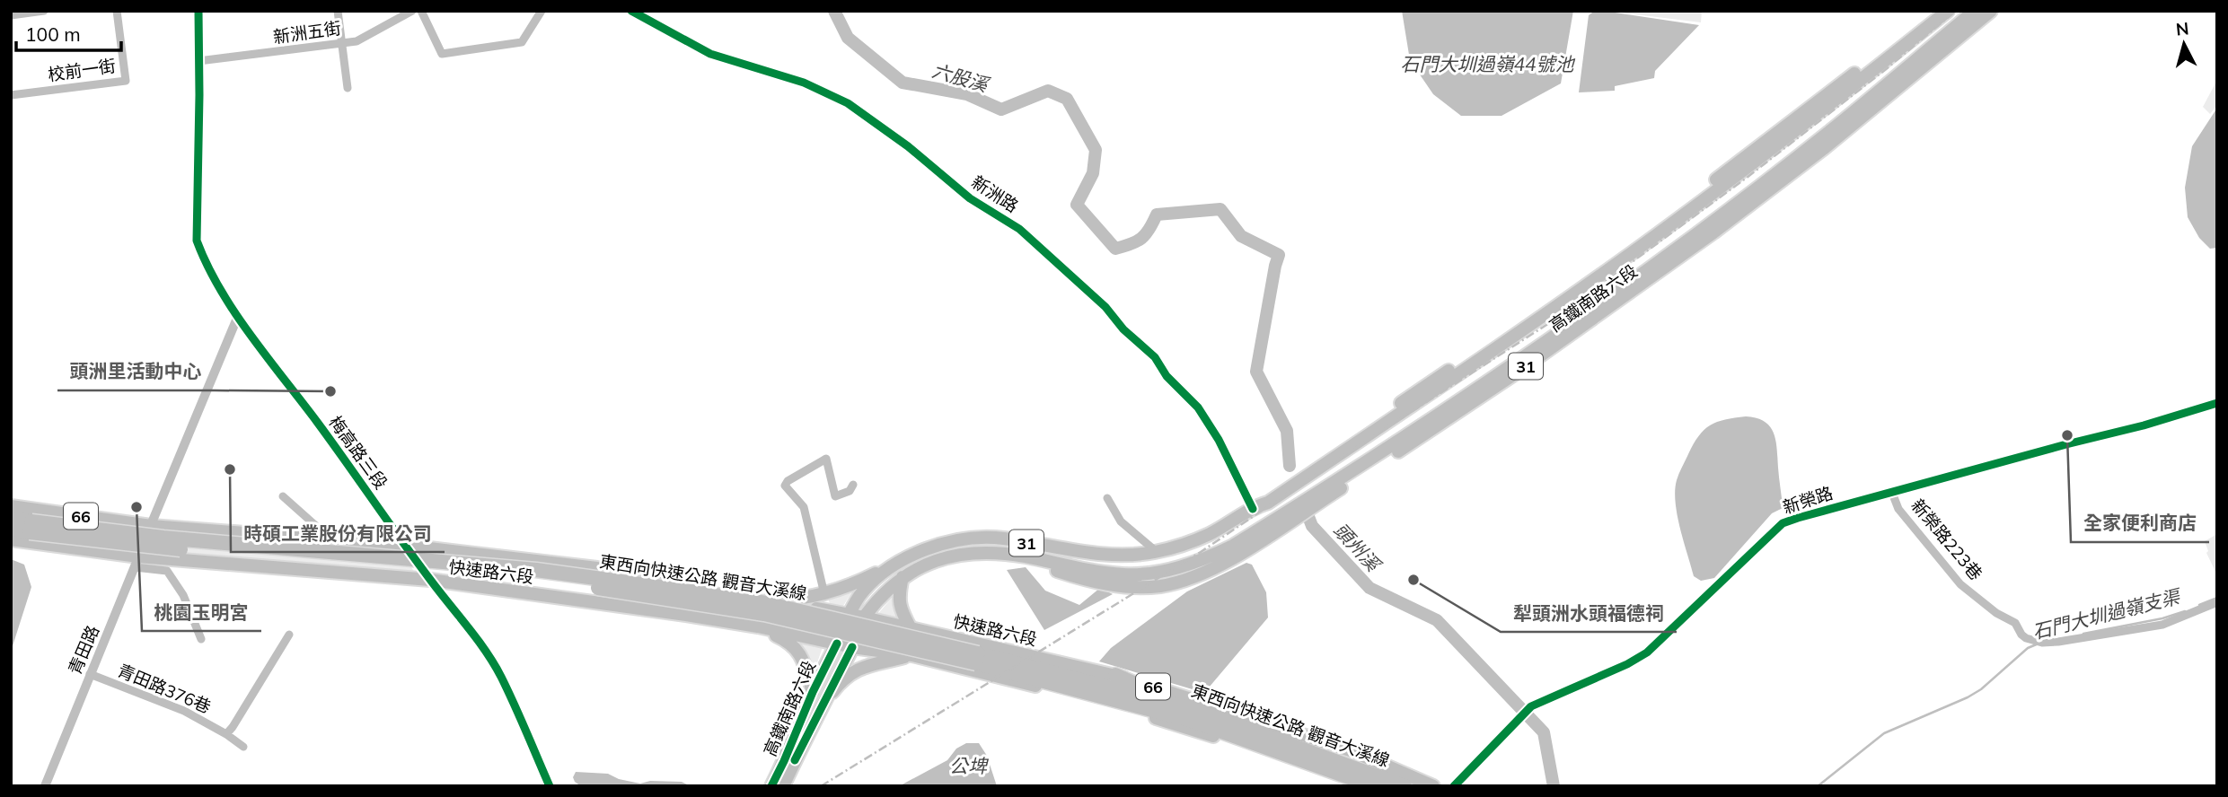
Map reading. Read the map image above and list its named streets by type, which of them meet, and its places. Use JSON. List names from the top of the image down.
{
  "streets": {
    "highway": ["66", "東西向快速公路 觀音大溪線"],
    "main road": ["高鐵南路六段", "31", "快速路六段"],
    "street": [
      "新洲五街",
      "校前一街",
      "新洲路",
      "梅高路三段",
      "新榮路",
      "新榮路223巷",
      "青田路",
      "青田路376巷"
    ]
  },
  "crossings": [
    ["新洲五街", "梅高路三段"],
    ["新洲路", "高鐵南路六段"],
    ["高鐵南路六段", "31"],
    ["高鐵南路六段", "快速路六段"],
    ["31", "快速路六段"],
    ["梅高路三段", "快速路六段"],
    ["梅高路三段", "青田路"],
    ["新榮路", "新榮路223巷"],
    ["快速路六段", "青田路"],
    ["青田路", "青田路376巷"]
  ],
  "water": [
    "石門大圳過嶺44號池",
    "六股溪",
    "頭州溪",
    "石門大圳過嶺支渠",
    "公埤"
  ],
  "places": [
    "頭洲里活動中心",
    "全家便利商店",
    "時碩工業股份有限公司",
    "桃園玉明宮",
    "犁頭洲水頭福德祠"
  ],
  "scale_bar": "100 m",
  "north": "top"
}
